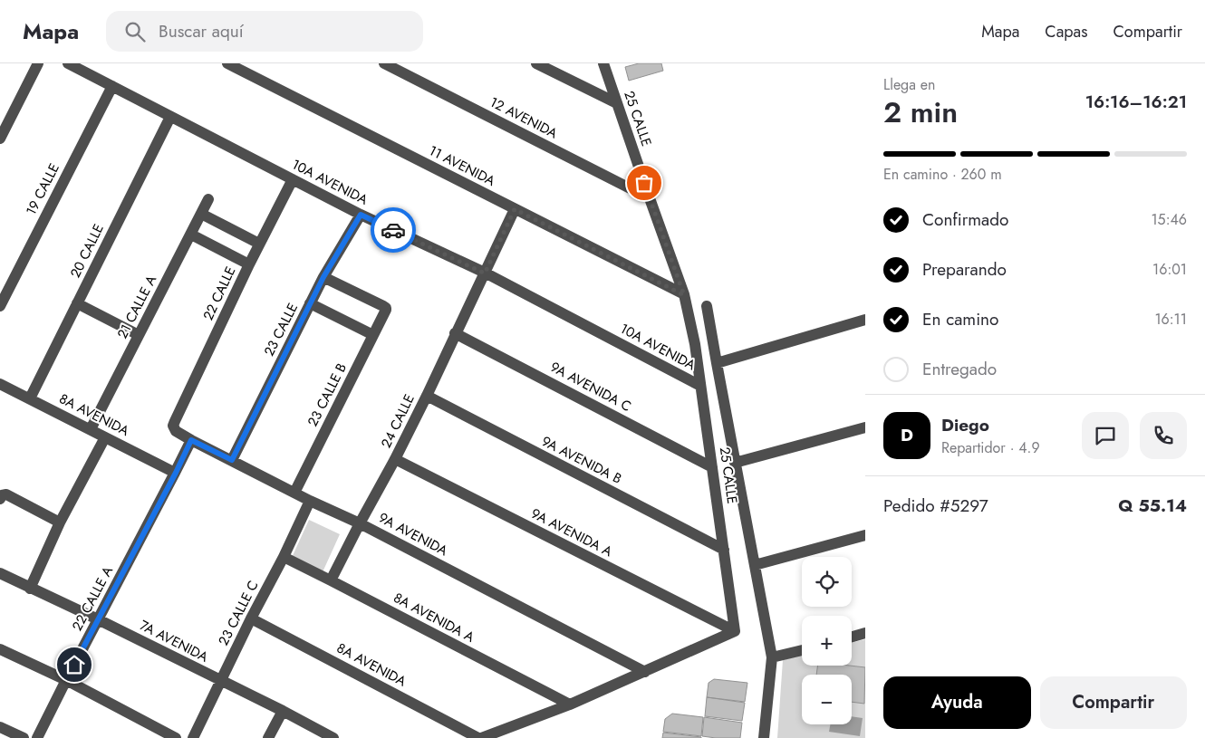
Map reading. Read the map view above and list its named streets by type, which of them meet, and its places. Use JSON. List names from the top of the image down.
{
  "streets": {
    "street": [
      "12 AVENIDA",
      "25 CALLE",
      "11 AVENIDA",
      "10A AVENIDA",
      "19 CALLE",
      "20 CALLE",
      "22 CALLE",
      "21 CALLE A",
      "23 CALLE",
      "9A AVENIDA C",
      "23 CALLE B",
      "8A AVENIDA",
      "24 CALLE",
      "9A AVENIDA B",
      "9A AVENIDA A",
      "9A AVENIDA",
      "22 CALLE A",
      "23 CALLE C",
      "8A AVENIDA A",
      "7A AVENIDA"
    ]
  },
  "crossings": [
    ["12 AVENIDA", "25 CALLE"],
    ["25 CALLE", "11 AVENIDA"],
    ["25 CALLE", "10A AVENIDA"],
    ["25 CALLE", "9A AVENIDA C"],
    ["25 CALLE", "9A AVENIDA B"],
    ["25 CALLE", "9A AVENIDA A"],
    ["11 AVENIDA", "24 CALLE"],
    ["10A AVENIDA", "19 CALLE"],
    ["10A AVENIDA", "20 CALLE"],
    ["10A AVENIDA", "22 CALLE"],
    ["10A AVENIDA", "23 CALLE"],
    ["10A AVENIDA", "24 CALLE"],
    ["20 CALLE", "8A AVENIDA"],
    ["22 CALLE", "9A AVENIDA"],
    ["21 CALLE A", "8A AVENIDA"],
    ["23 CALLE", "23 CALLE B"],
    ["23 CALLE", "9A AVENIDA"],
    ["9A AVENIDA C", "24 CALLE"],
    ["23 CALLE B", "9A AVENIDA"],
    ["8A AVENIDA", "22 CALLE A"],
    ["8A AVENIDA", "23 CALLE C"],
    ["24 CALLE", "9A AVENIDA B"],
    ["24 CALLE", "9A AVENIDA A"],
    ["24 CALLE", "9A AVENIDA"],
    ["24 CALLE", "8A AVENIDA A"],
    ["9A AVENIDA", "22 CALLE A"],
    ["9A AVENIDA", "23 CALLE C"],
    ["22 CALLE A", "7A AVENIDA"],
    ["23 CALLE C", "8A AVENIDA A"],
    ["23 CALLE C", "7A AVENIDA"]
  ],
  "page": {
    "header": "Mapa",
    "search": "Buscar aquí",
    "nav": ["Mapa", "Capas", "Compartir"],
    "heading": ["2 min", "Llega en", "16:16–16:21"],
    "panel": [
      "Diego",
      "Repartidor · 4.9",
      "Pedido #5297",
      "Q 55.14"
    ],
    "bar": "En camino · 260 m",
    "list": [
      ["Confirmado", "15:46"],
      ["Preparando", "16:01"],
      ["En camino", "16:11"],
      "Entregado"
    ],
    "round": "D",
    "map_buttons": ["+", "−"],
    "buttons": ["Ayuda", "Compartir"]
  }
}
